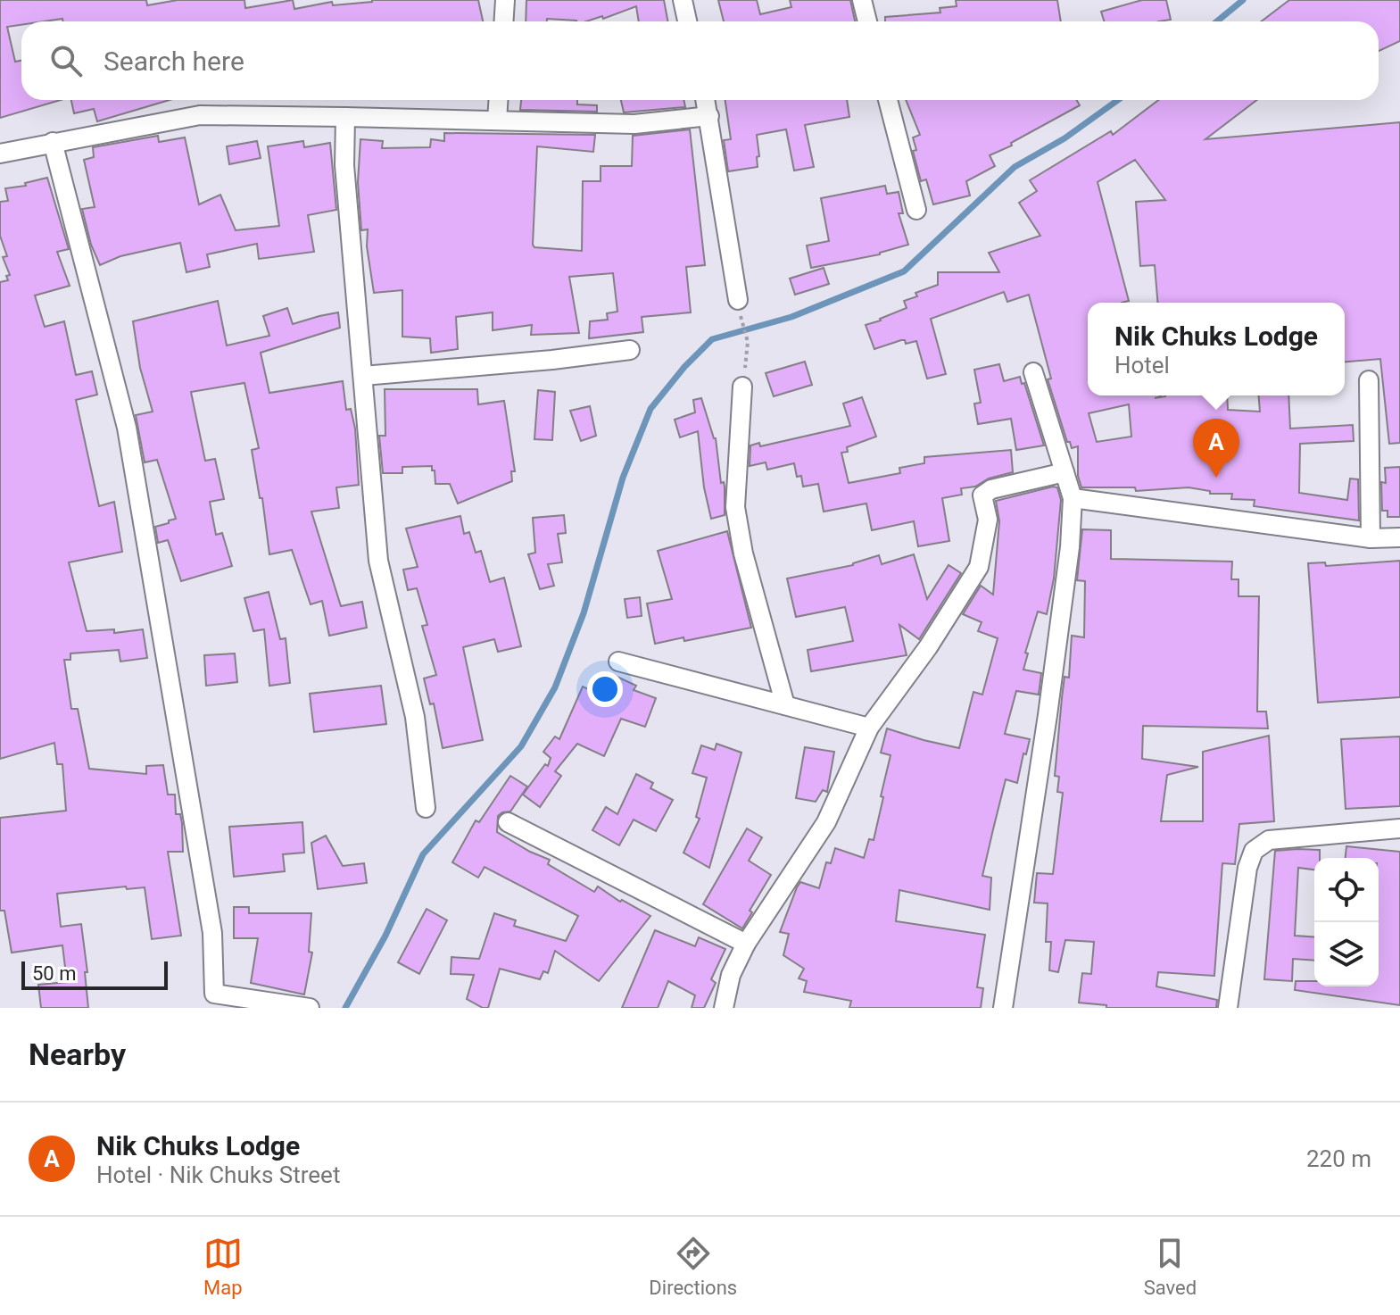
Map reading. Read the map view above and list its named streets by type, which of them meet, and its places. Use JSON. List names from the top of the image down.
{
  "scale_bar": "50 m",
  "page": {
    "search": "Search here",
    "popup": ["Nik Chuks Lodge", "Hotel"],
    "pins": "A",
    "scale": "50 m",
    "heading": "Nearby",
    "list": [
      {
        "mark": "A",
        "name": "Nik Chuks Lodge",
        "note": "Hotel · Nik Chuks Street",
        "value": "220 m"
      }
    ],
    "nav": ["Map", "Directions", "Saved"]
  }
}
